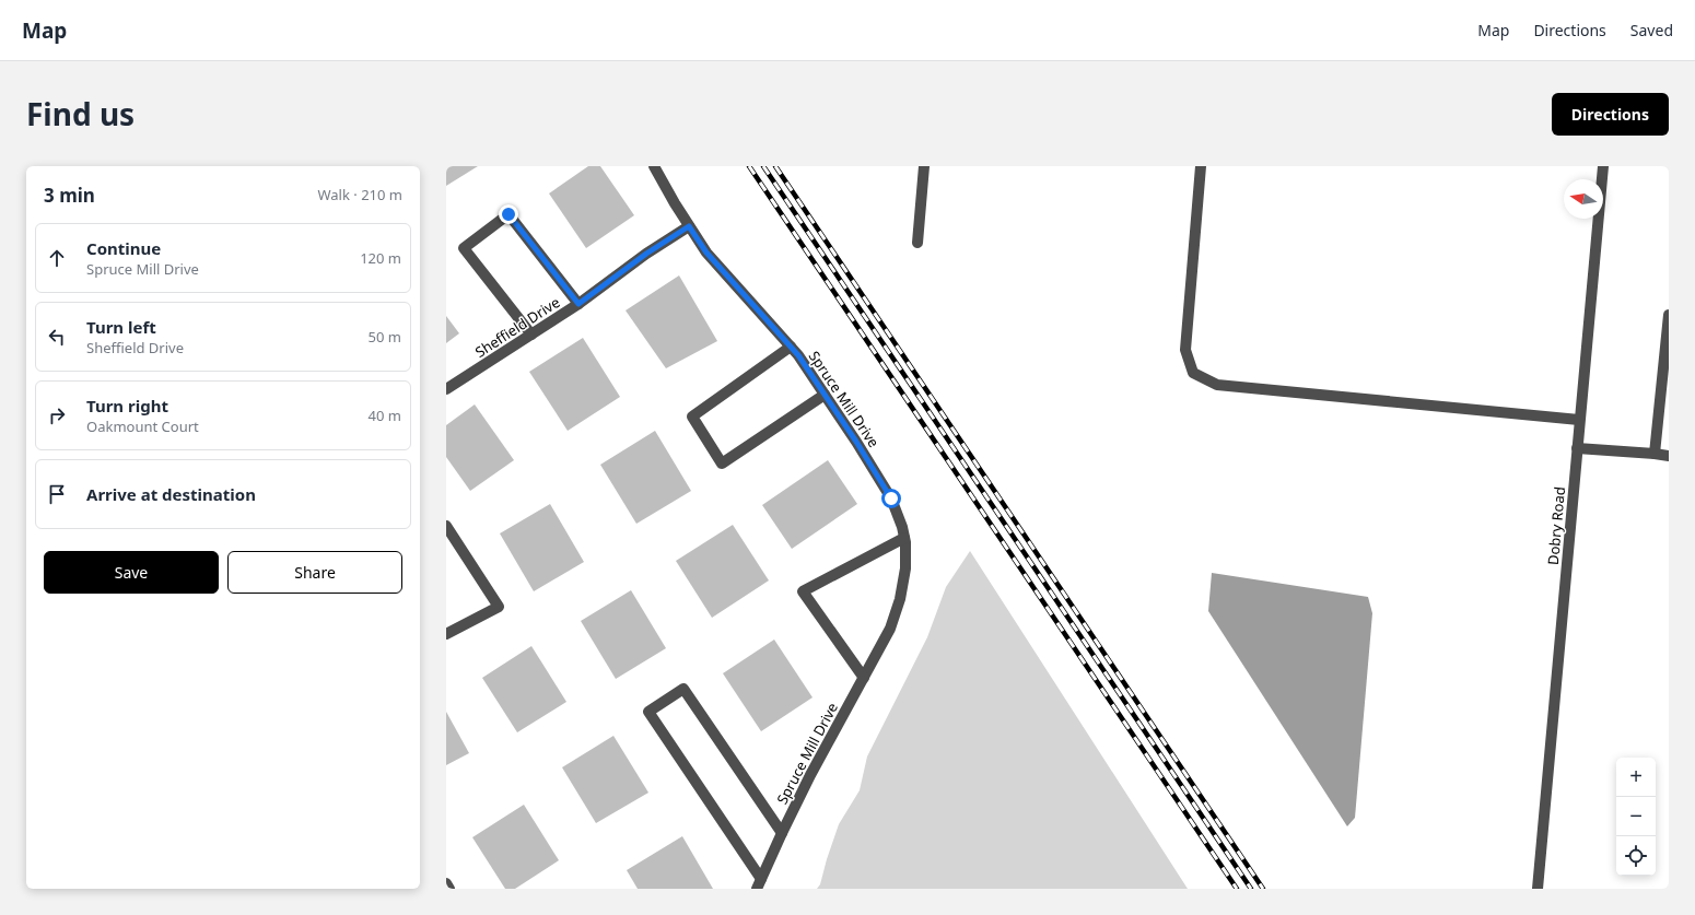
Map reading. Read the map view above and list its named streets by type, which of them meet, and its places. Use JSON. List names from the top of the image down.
{
  "streets": {
    "street": ["Sheffield Drive", "Spruce Mill Drive", "Dobry Road"]
  },
  "crossings": [
    ["Sheffield Drive", "Spruce Mill Drive"]
  ],
  "north": "left",
  "page": {
    "header": "Map",
    "nav": ["Map", "Directions", "Saved"],
    "title": "Find us",
    "buttons": [
      "Directions",
      ["Save", "Share"]
    ],
    "heading": ["3 min", "Walk · 210 m"],
    "list": [
      ["Continue", "Spruce Mill Drive", "120 m"],
      ["Turn left", "Sheffield Drive", "50 m"],
      ["Turn right", "Oakmount Court", "40 m"],
      "Arrive at destination"
    ],
    "map_buttons": ["+", "−"]
  }
}
